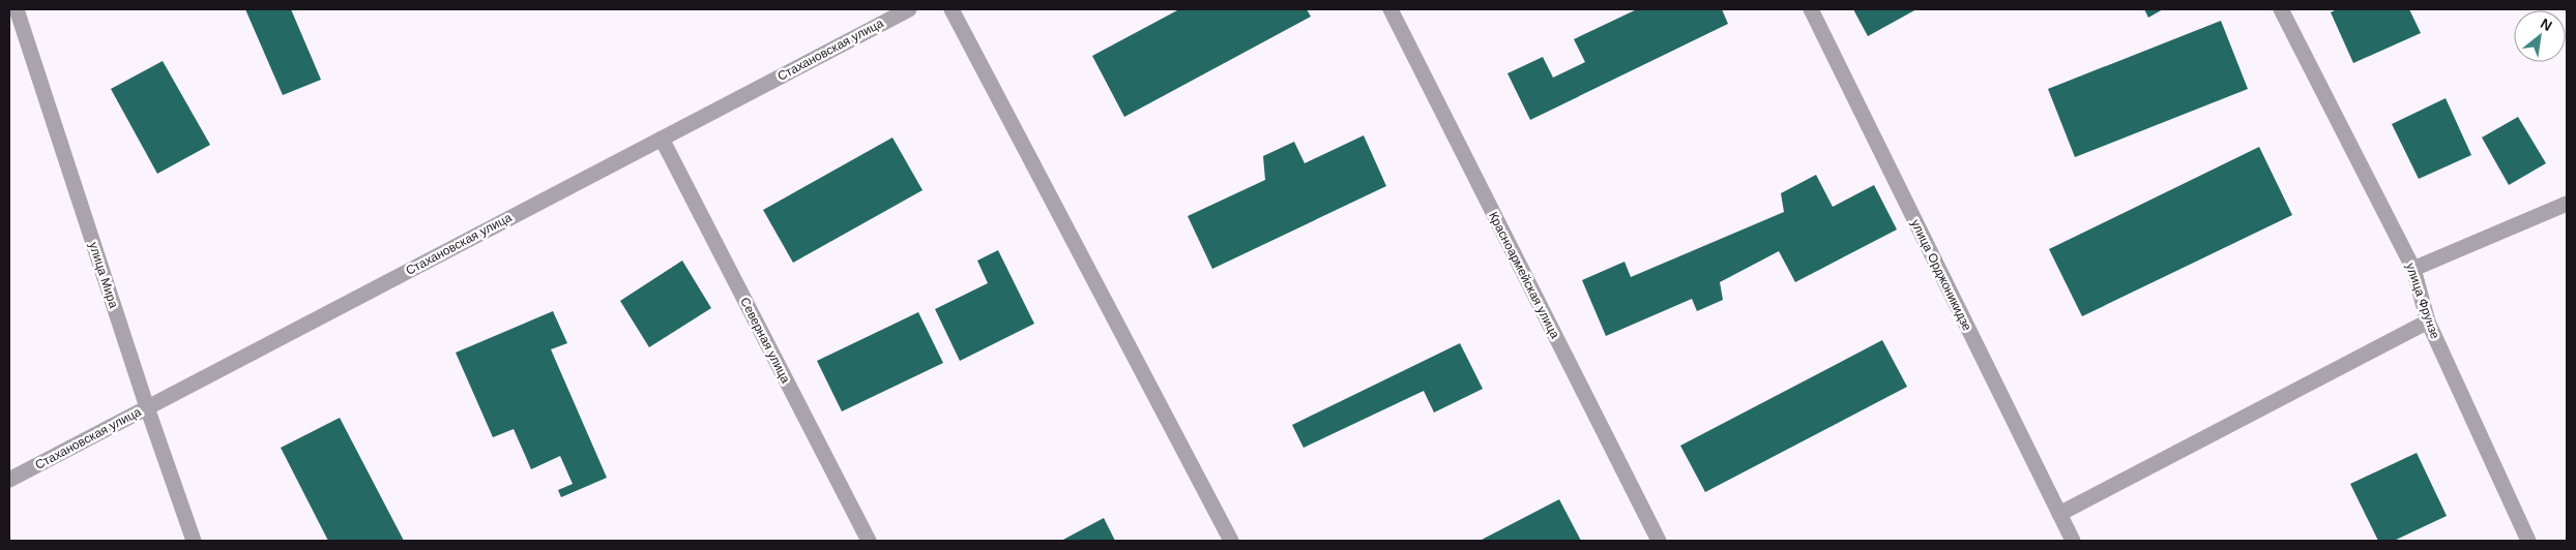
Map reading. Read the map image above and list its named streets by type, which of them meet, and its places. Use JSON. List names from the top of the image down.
{
  "streets": {
    "street": [
      "Стахановская улица",
      "улица Мира",
      "Красноармейская улица",
      "улица Орджоникидзе",
      "улица Фрунзе",
      "Северная улица"
    ]
  },
  "crossings": [
    ["Стахановская улица", "улица Мира"],
    ["Стахановская улица", "Северная улица"]
  ],
  "north": "top right"
}
